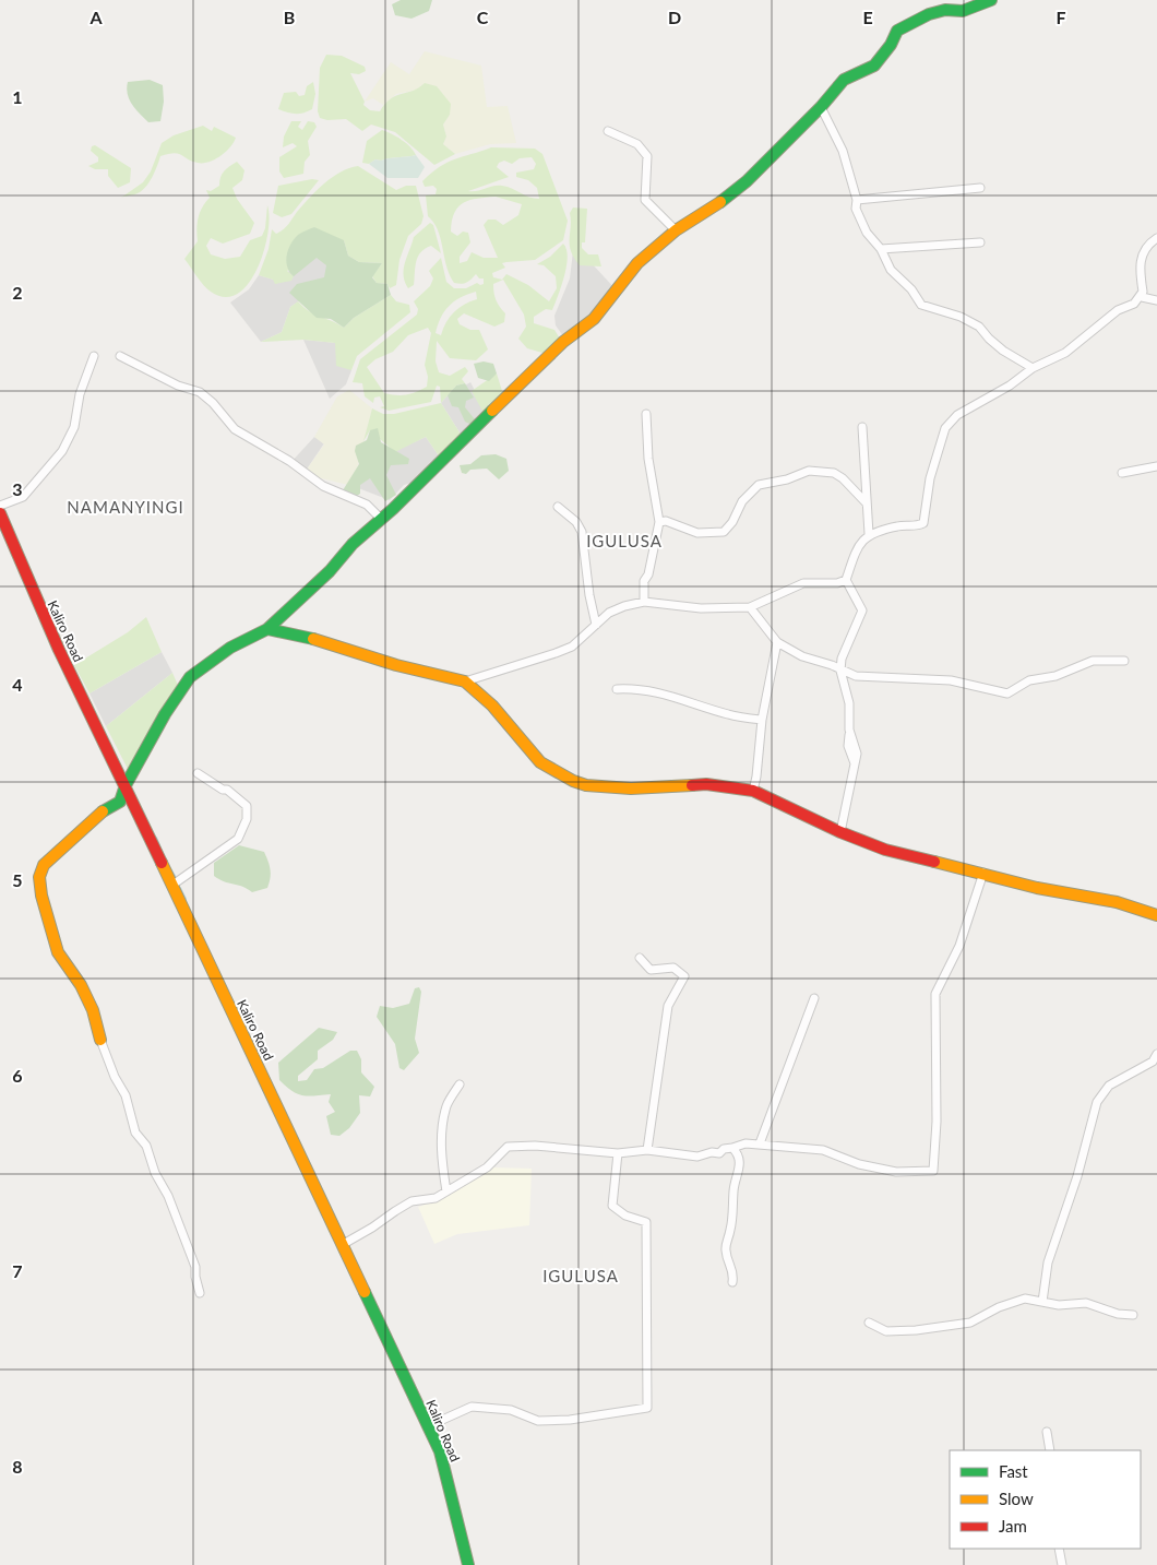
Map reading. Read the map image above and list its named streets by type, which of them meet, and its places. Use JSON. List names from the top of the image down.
{
  "streets": {
    "street": ["Kaliro Road"]
  },
  "districts": ["NAMANYINGI", "IGULUSA", "IGULUSA"],
  "legend": ["Fast", "Slow", "Jam"],
  "grid": {
    "columns": [
      "A",
      "B",
      "C",
      "D",
      "E",
      "F"
    ],
    "rows": [
      "1",
      "2",
      "3",
      "4",
      "5",
      "6",
      "7",
      "8"
    ]
  }
}
